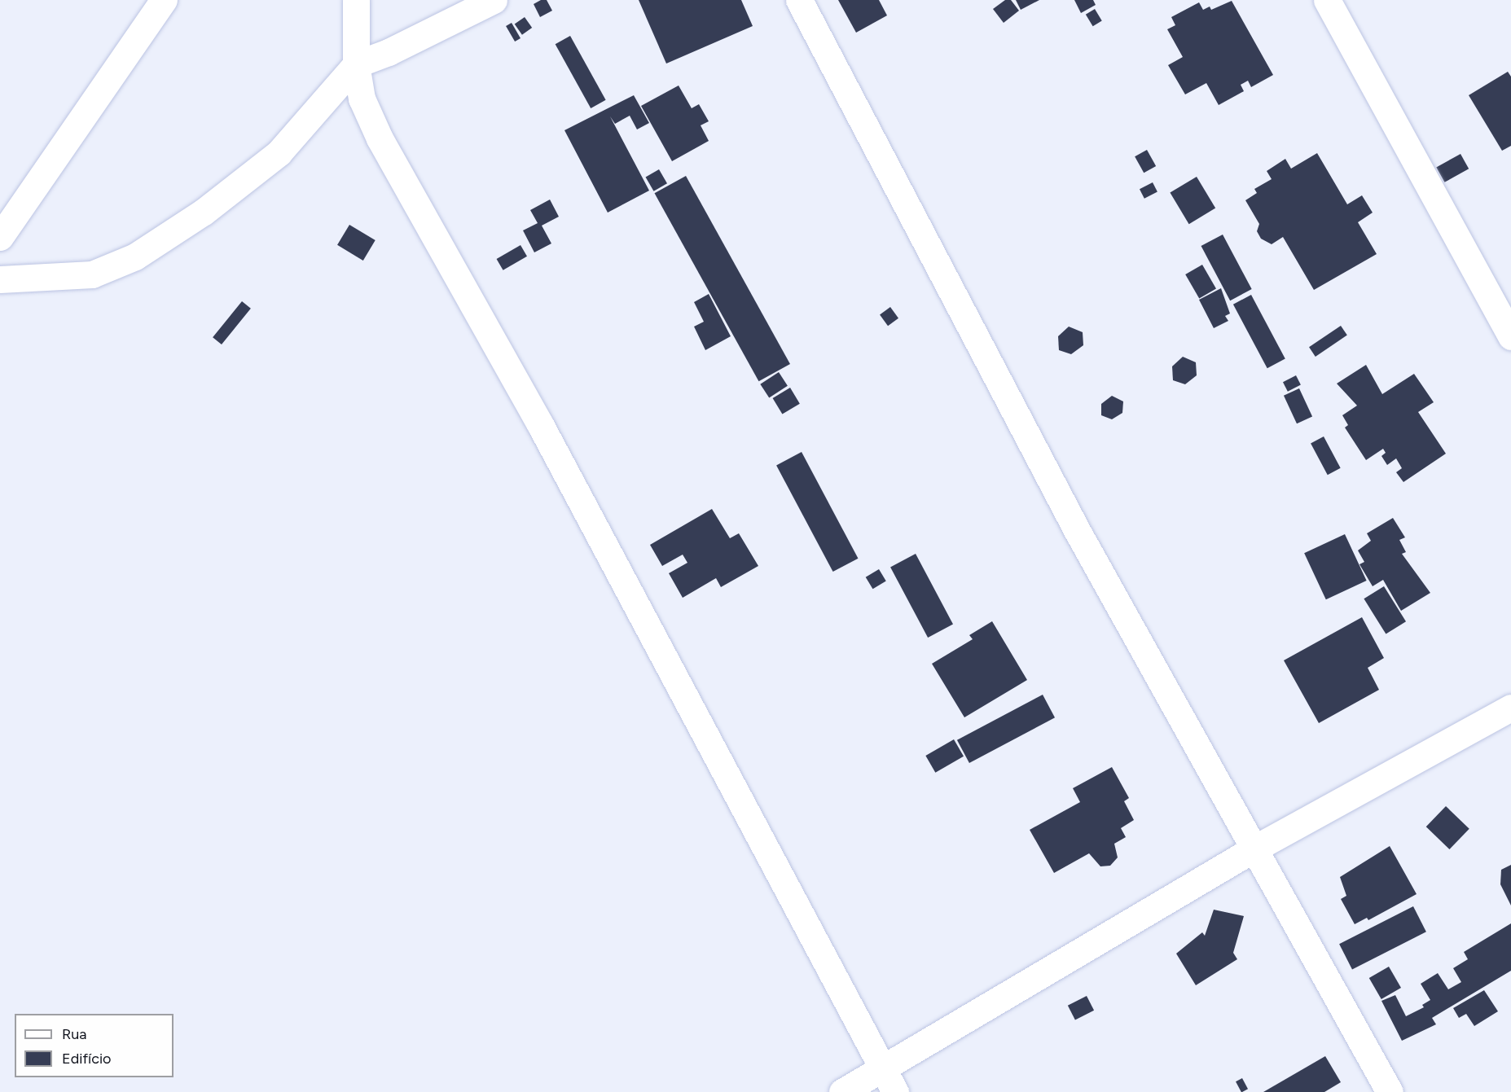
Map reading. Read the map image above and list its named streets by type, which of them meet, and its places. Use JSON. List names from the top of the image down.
{
  "legend": ["Rua", "Edifício"]
}
